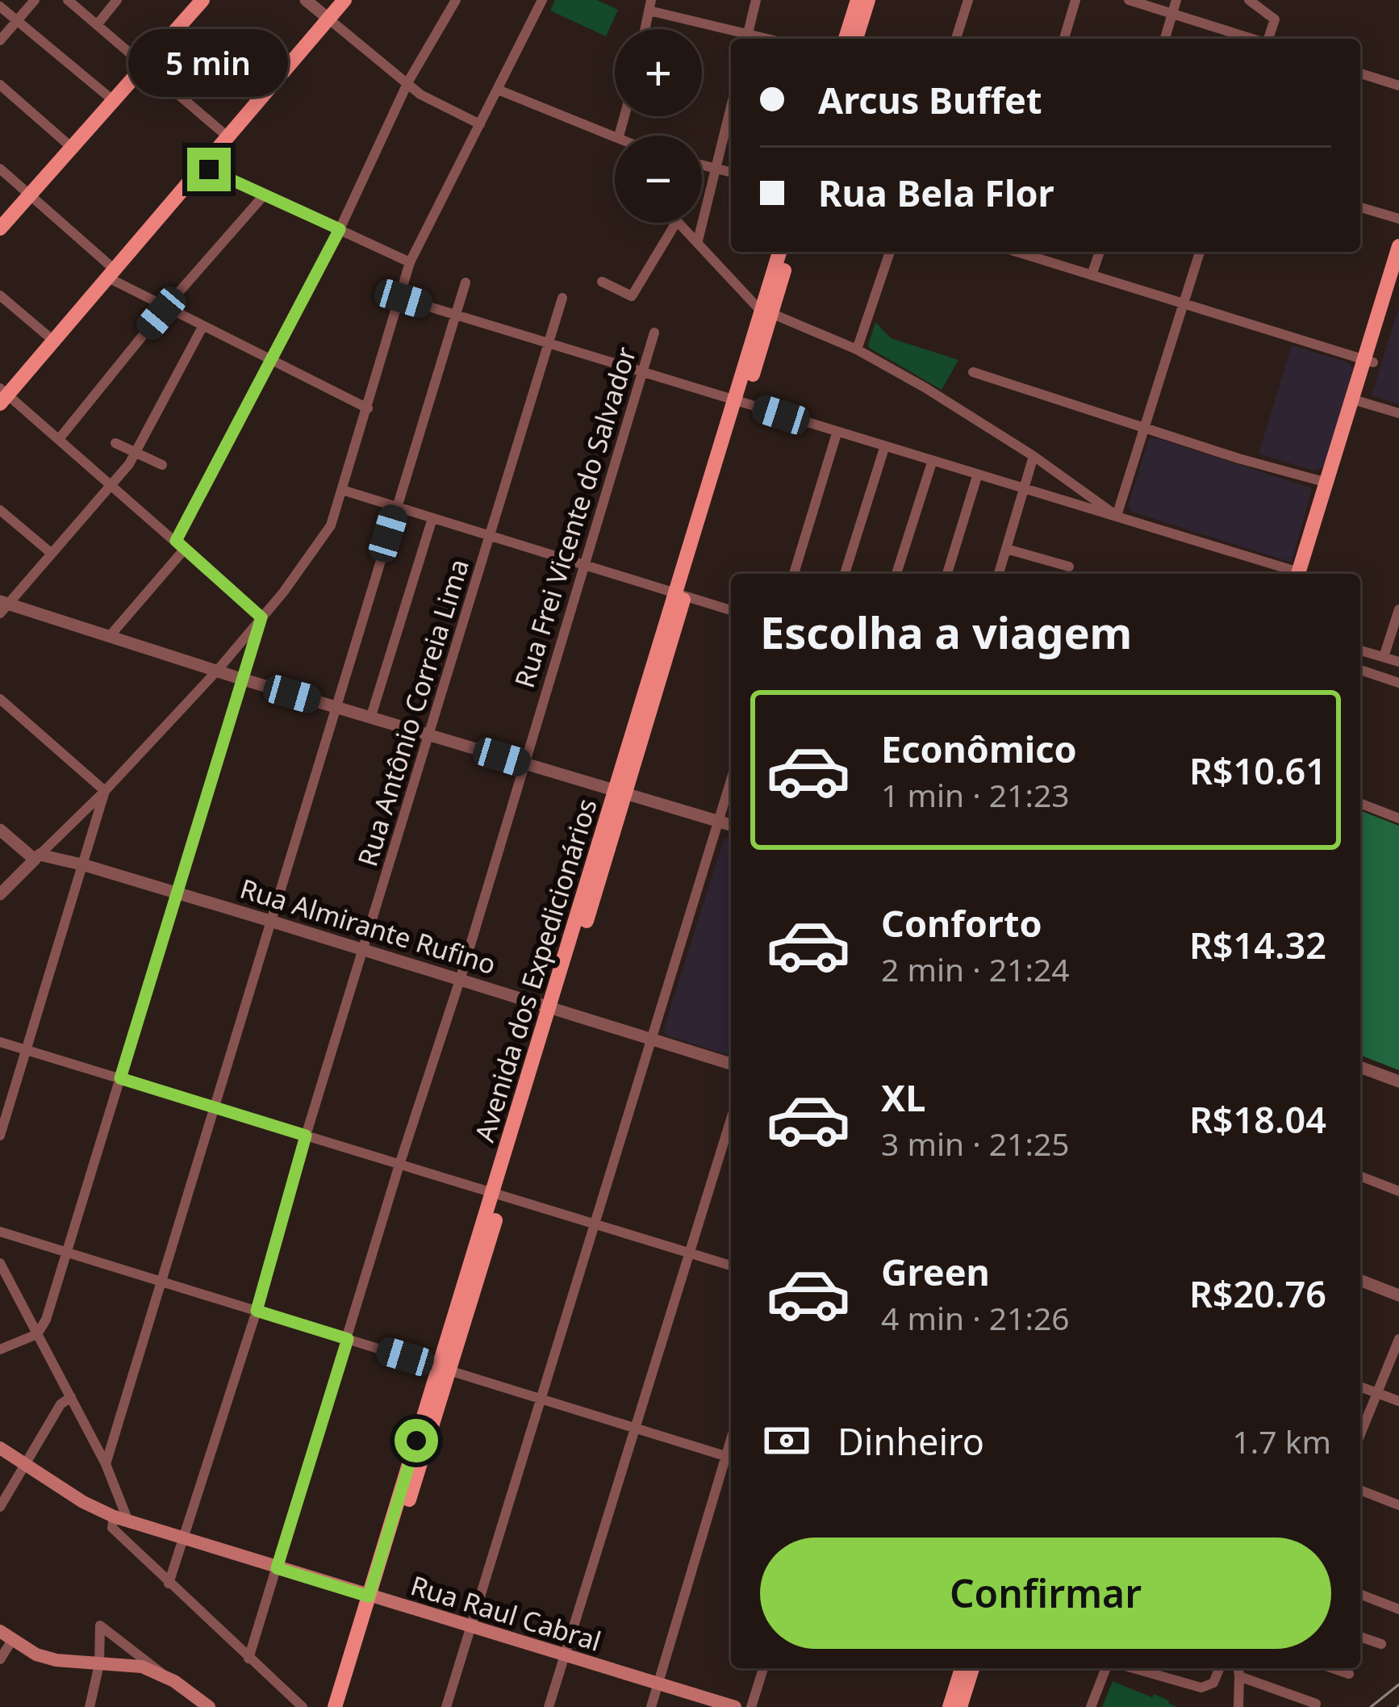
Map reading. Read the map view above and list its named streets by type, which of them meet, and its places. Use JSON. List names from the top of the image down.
{
  "streets": {
    "main road": ["Avenida dos Expedicionários", "Rua Raul Cabral"],
    "street": ["Rua Frei Vicente do Salvador", "Rua Antônio Correia Lima", "Rua Almirante Rufino"]
  },
  "crossings": [
    ["Rua Frei Vicente do Salvador", "Rua Almirante Rufino"],
    ["Rua Frei Vicente do Salvador", "Rua Raul Cabral"],
    ["Rua Antônio Correia Lima", "Rua Almirante Rufino"],
    ["Rua Antônio Correia Lima", "Rua Raul Cabral"],
    ["Rua Almirante Rufino", "Avenida dos Expedicionários"],
    ["Avenida dos Expedicionários", "Rua Raul Cabral"]
  ],
  "page": {
    "map_buttons": ["+", "−"],
    "bubble": "5 min",
    "banner": ["Arcus Buffet", "Rua Bela Flor"],
    "heading": "Escolha a viagem",
    "list": [
      {
        "name": "Econômico",
        "note": "1 min · 21:23",
        "value": "R$10.61"
      },
      {
        "name": "Conforto",
        "note": "2 min · 21:24",
        "value": "R$14.32"
      },
      {
        "name": "XL",
        "note": "3 min · 21:25",
        "value": "R$18.04"
      },
      {
        "name": "Green",
        "note": "4 min · 21:26",
        "value": "R$20.76"
      }
    ],
    "pay": ["Dinheiro", "1.7 km"],
    "buttons": "Confirmar"
  }
}
